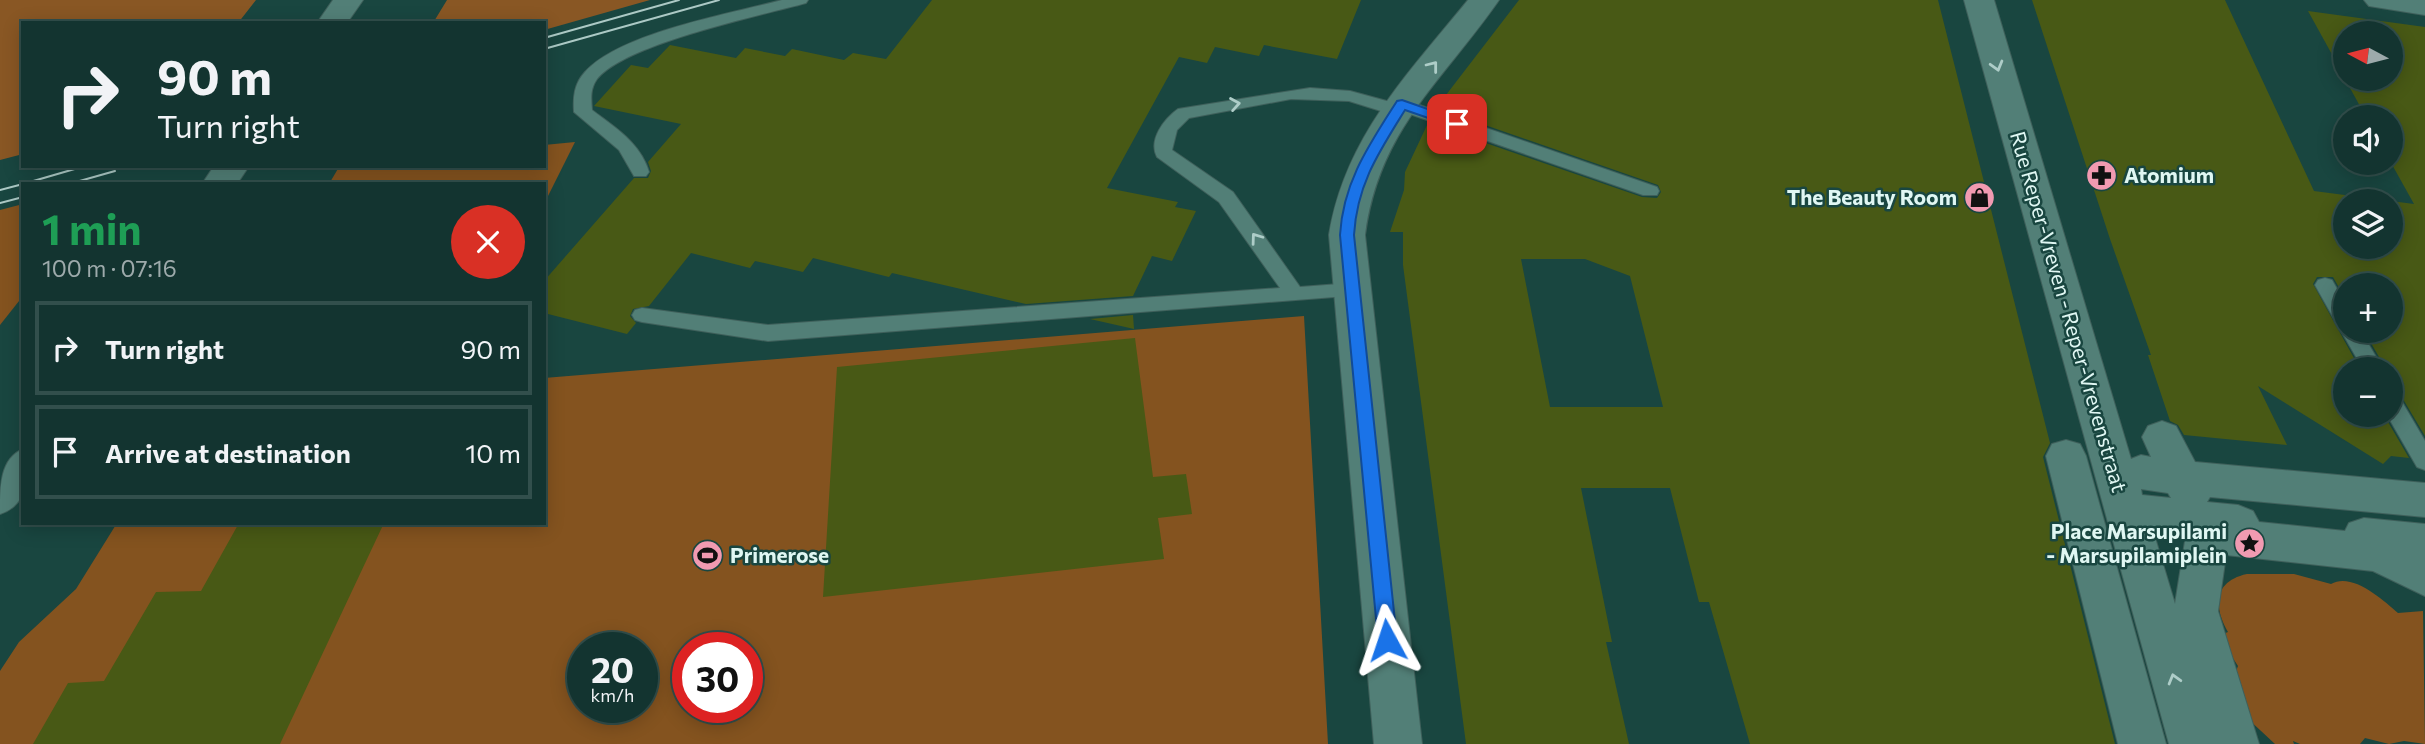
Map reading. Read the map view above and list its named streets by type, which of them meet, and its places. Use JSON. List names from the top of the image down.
{
  "streets": {
    "street": ["Rue Reper-Vreven - Reper-Vrevenstraat"]
  },
  "places": {
    "pharmacy": ["Atomium"],
    "shop": ["The Beauty Room"],
    "place": ["Place Marsupilami - Marsupilamiplein"],
    "sports": ["Primerose"]
  },
  "north": "left",
  "page": {
    "map_buttons": ["+", "−"],
    "turn": ["90 m", "Turn right"],
    "heading": ["1 min", "100 m · 07:16"],
    "list": [
      {
        "name": "Turn right",
        "value": "90 m"
      },
      {
        "name": "Arrive at destination",
        "value": "10 m"
      }
    ],
    "speed": "20 km/h",
    "limit": "30"
  }
}
